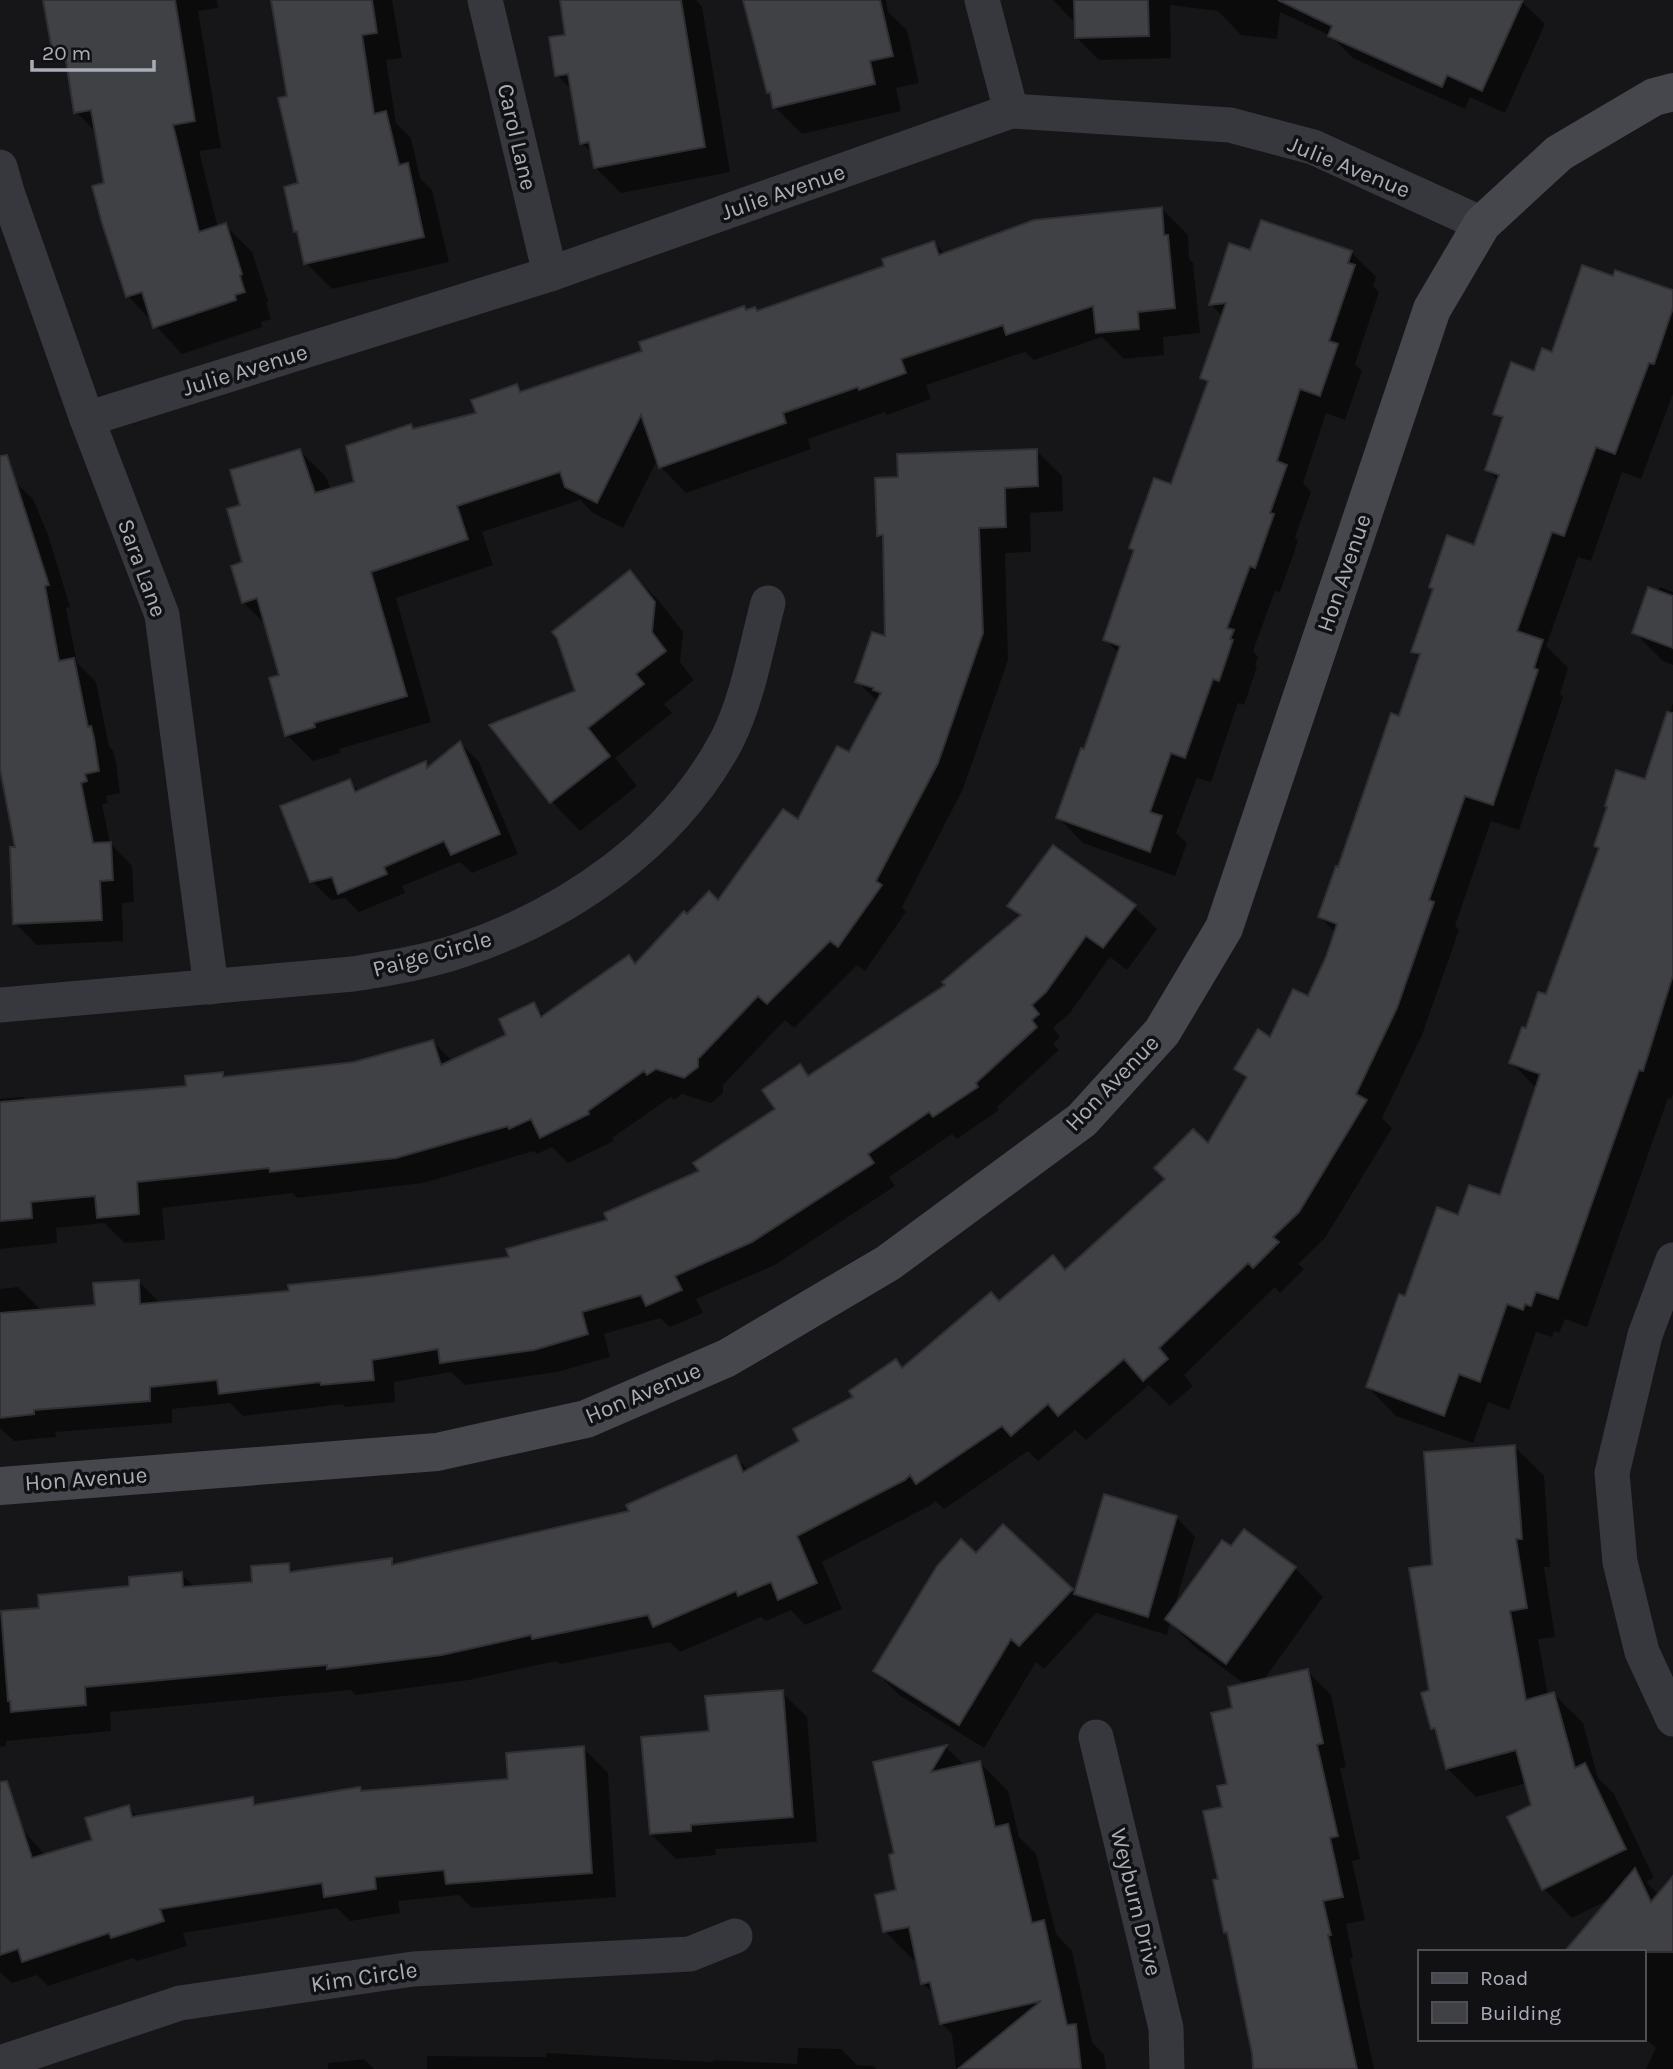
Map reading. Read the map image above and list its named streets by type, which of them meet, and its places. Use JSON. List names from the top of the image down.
{
  "streets": {
    "street": [
      "Carol Lane",
      "Julie Avenue",
      "Sara Lane",
      "Hon Avenue",
      "Paige Circle",
      "Weyburn Drive",
      "Kim Circle"
    ]
  },
  "crossings": [
    ["Carol Lane", "Julie Avenue"],
    ["Julie Avenue", "Sara Lane"],
    ["Julie Avenue", "Hon Avenue"],
    ["Sara Lane", "Paige Circle"]
  ],
  "legend": ["Road", "Building"],
  "scale_bar": "20 m"
}
